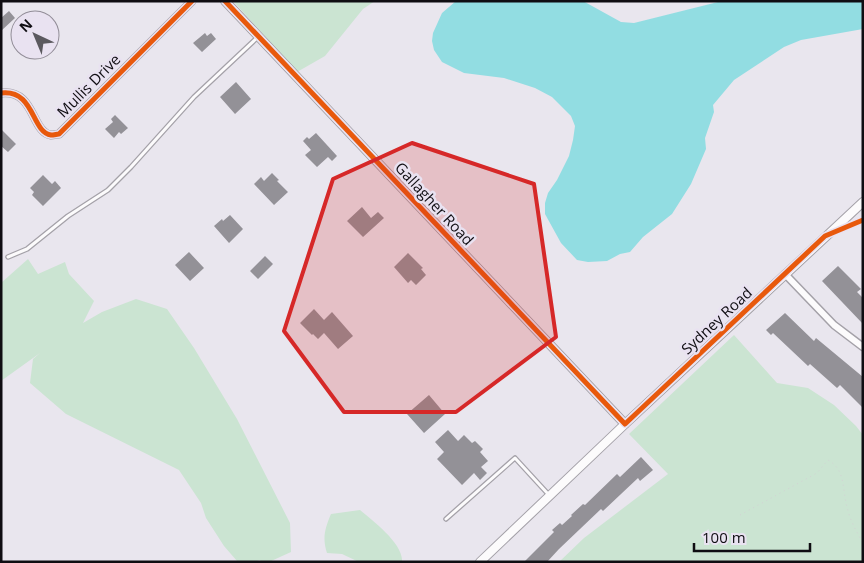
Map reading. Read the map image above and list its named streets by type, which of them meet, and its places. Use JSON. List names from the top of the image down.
{
  "streets": {
    "street": ["Mullis Drive", "Gallagher Road", "Sydney Road"]
  },
  "crossings": [
    ["Gallagher Road", "Sydney Road"]
  ],
  "scale_bar": "100 m",
  "north": "top left"
}
